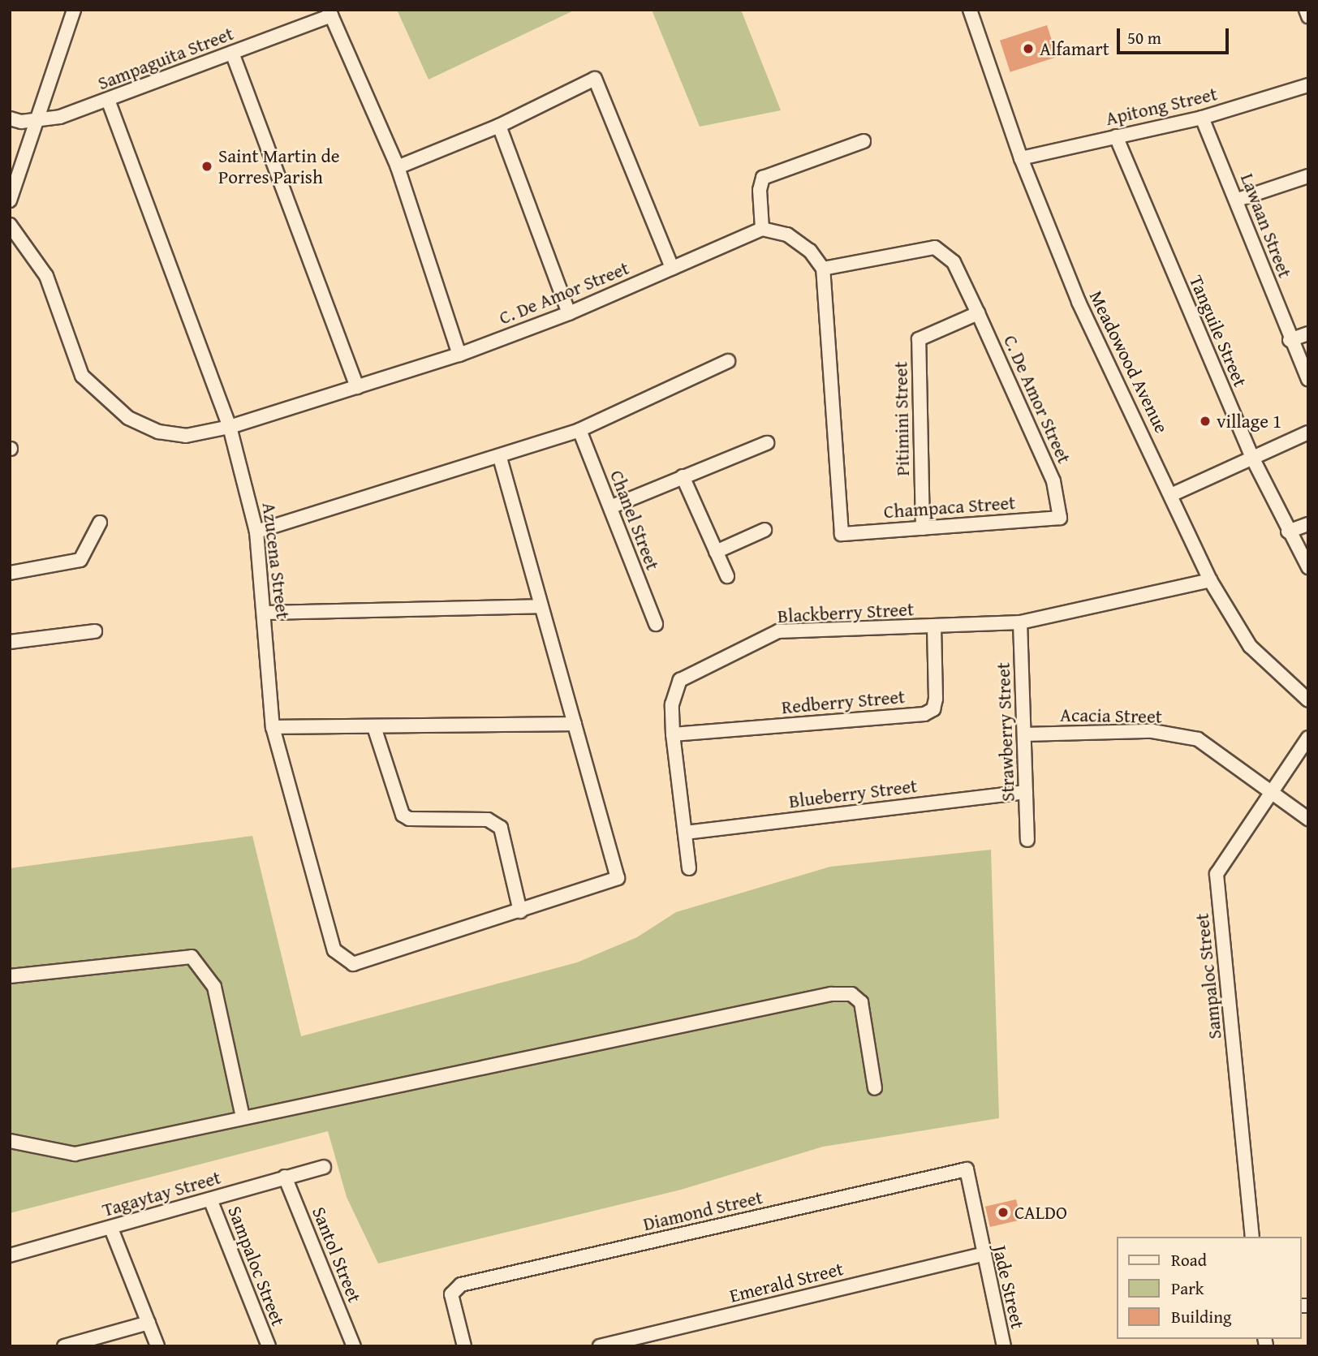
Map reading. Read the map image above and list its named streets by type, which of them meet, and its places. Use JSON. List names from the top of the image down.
{
  "streets": {
    "street": [
      "Sampaguita Street",
      "Apitong Street",
      "Lawaan Street",
      "C. De Amor Street",
      "Tanguile Street",
      "Meadowood Avenue",
      "Pitimini Street",
      "Champaca Street",
      "Chanel Street",
      "Azucena Street",
      "Blackberry Street",
      "Redberry Street",
      "Acacia Street",
      "Strawberry Street",
      "Blueberry Street",
      "Sampaloc Street",
      "Tagaytay Street",
      "Diamond Street",
      "Santol Street",
      "Emerald Street",
      "Jade Street"
    ]
  },
  "crossings": [
    ["Sampaguita Street", "Azucena Street"],
    ["Apitong Street", "Lawaan Street"],
    ["Apitong Street", "Tanguile Street"],
    ["Apitong Street", "Meadowood Avenue"],
    ["C. De Amor Street", "Pitimini Street"],
    ["C. De Amor Street", "Champaca Street"],
    ["C. De Amor Street", "Azucena Street"],
    ["Meadowood Avenue", "Blackberry Street"],
    ["Pitimini Street", "Champaca Street"],
    ["Blackberry Street", "Redberry Street"],
    ["Blackberry Street", "Strawberry Street"],
    ["Blackberry Street", "Blueberry Street"],
    ["Acacia Street", "Strawberry Street"],
    ["Acacia Street", "Sampaloc Street"],
    ["Strawberry Street", "Blueberry Street"],
    ["Sampaloc Street", "Tagaytay Street"],
    ["Tagaytay Street", "Santol Street"],
    ["Diamond Street", "Jade Street"],
    ["Emerald Street", "Jade Street"]
  ],
  "places": [
    "Alfamart",
    "Saint Martin de Porres Parish",
    "village 1",
    "CALDO"
  ],
  "legend": ["Road", "Park", "Building"],
  "scale_bar": "50 m"
}
